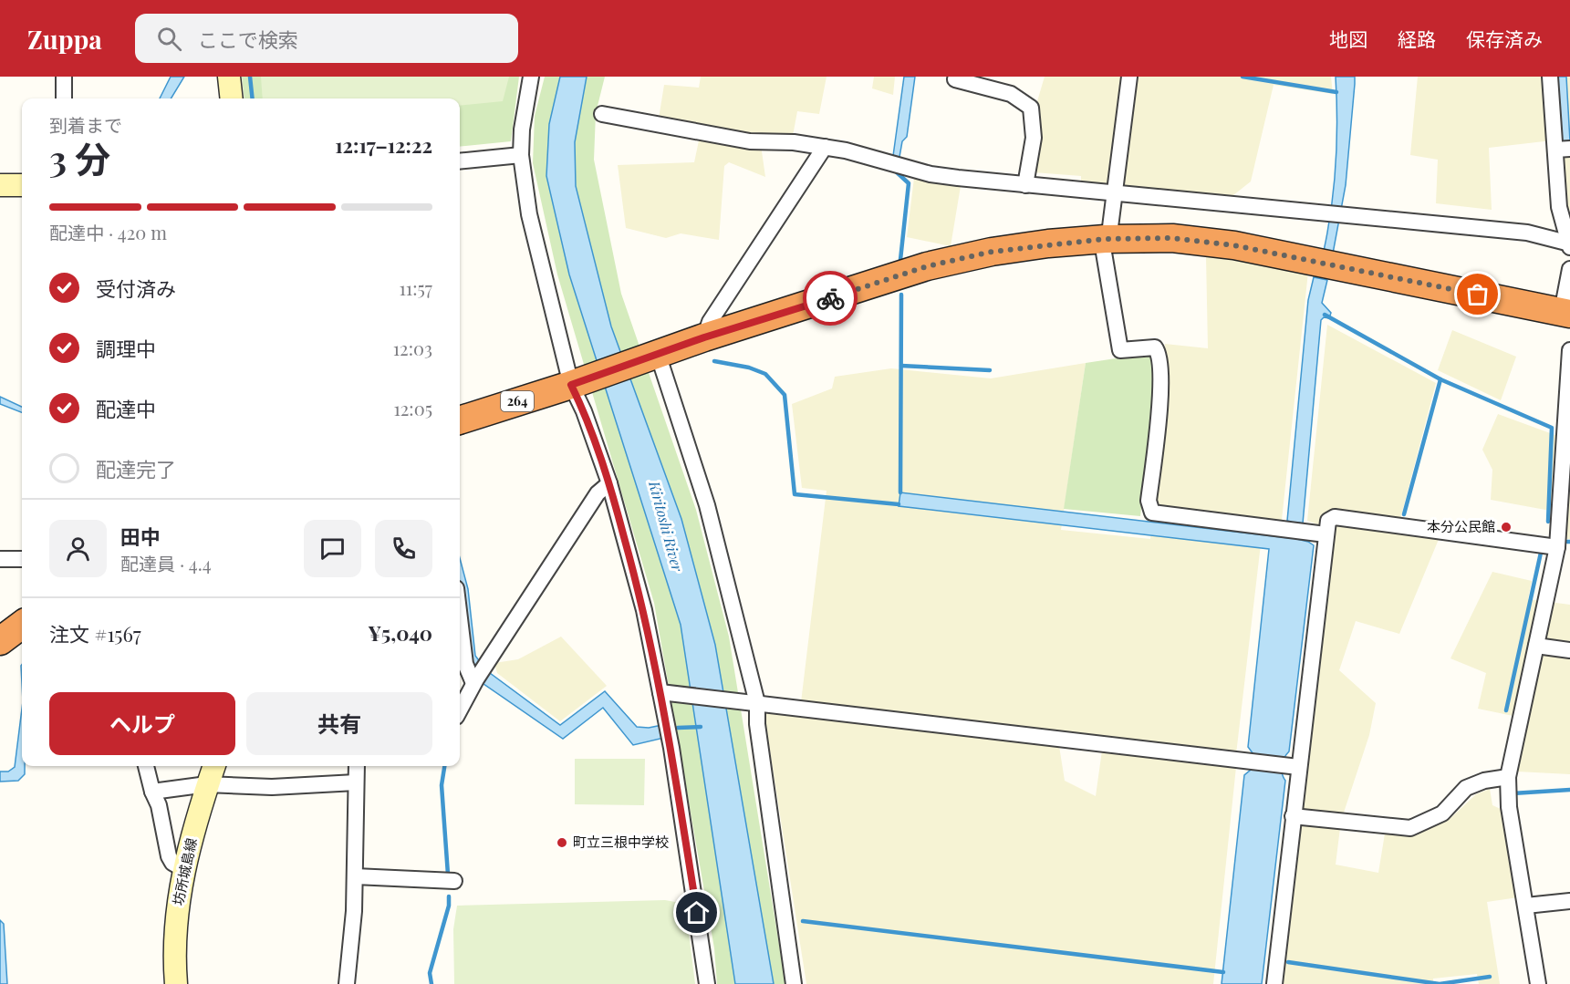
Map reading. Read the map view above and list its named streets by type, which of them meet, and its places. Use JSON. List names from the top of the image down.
{
  "streets": {
    "highway": ["264"],
    "main road": ["坊所城島線"]
  },
  "water": ["Kiritoshi River"],
  "places": ["本分公民館", "町立三根中学校"],
  "page": {
    "header": "Zuppa",
    "search": "ここで検索",
    "nav": ["地図", "経路", "保存済み"],
    "heading": ["3 分", "到着まで", "12:17–12:22"],
    "panel": [
      "田中",
      "配達員 · 4.4",
      "注文 #1567",
      "¥5,040"
    ],
    "bar": "配達中 · 420 m",
    "list": [
      ["受付済み", "11:57"],
      ["調理中", "12:03"],
      ["配達中", "12:05"],
      "配達完了"
    ],
    "buttons": ["ヘルプ", "共有"]
  }
}
